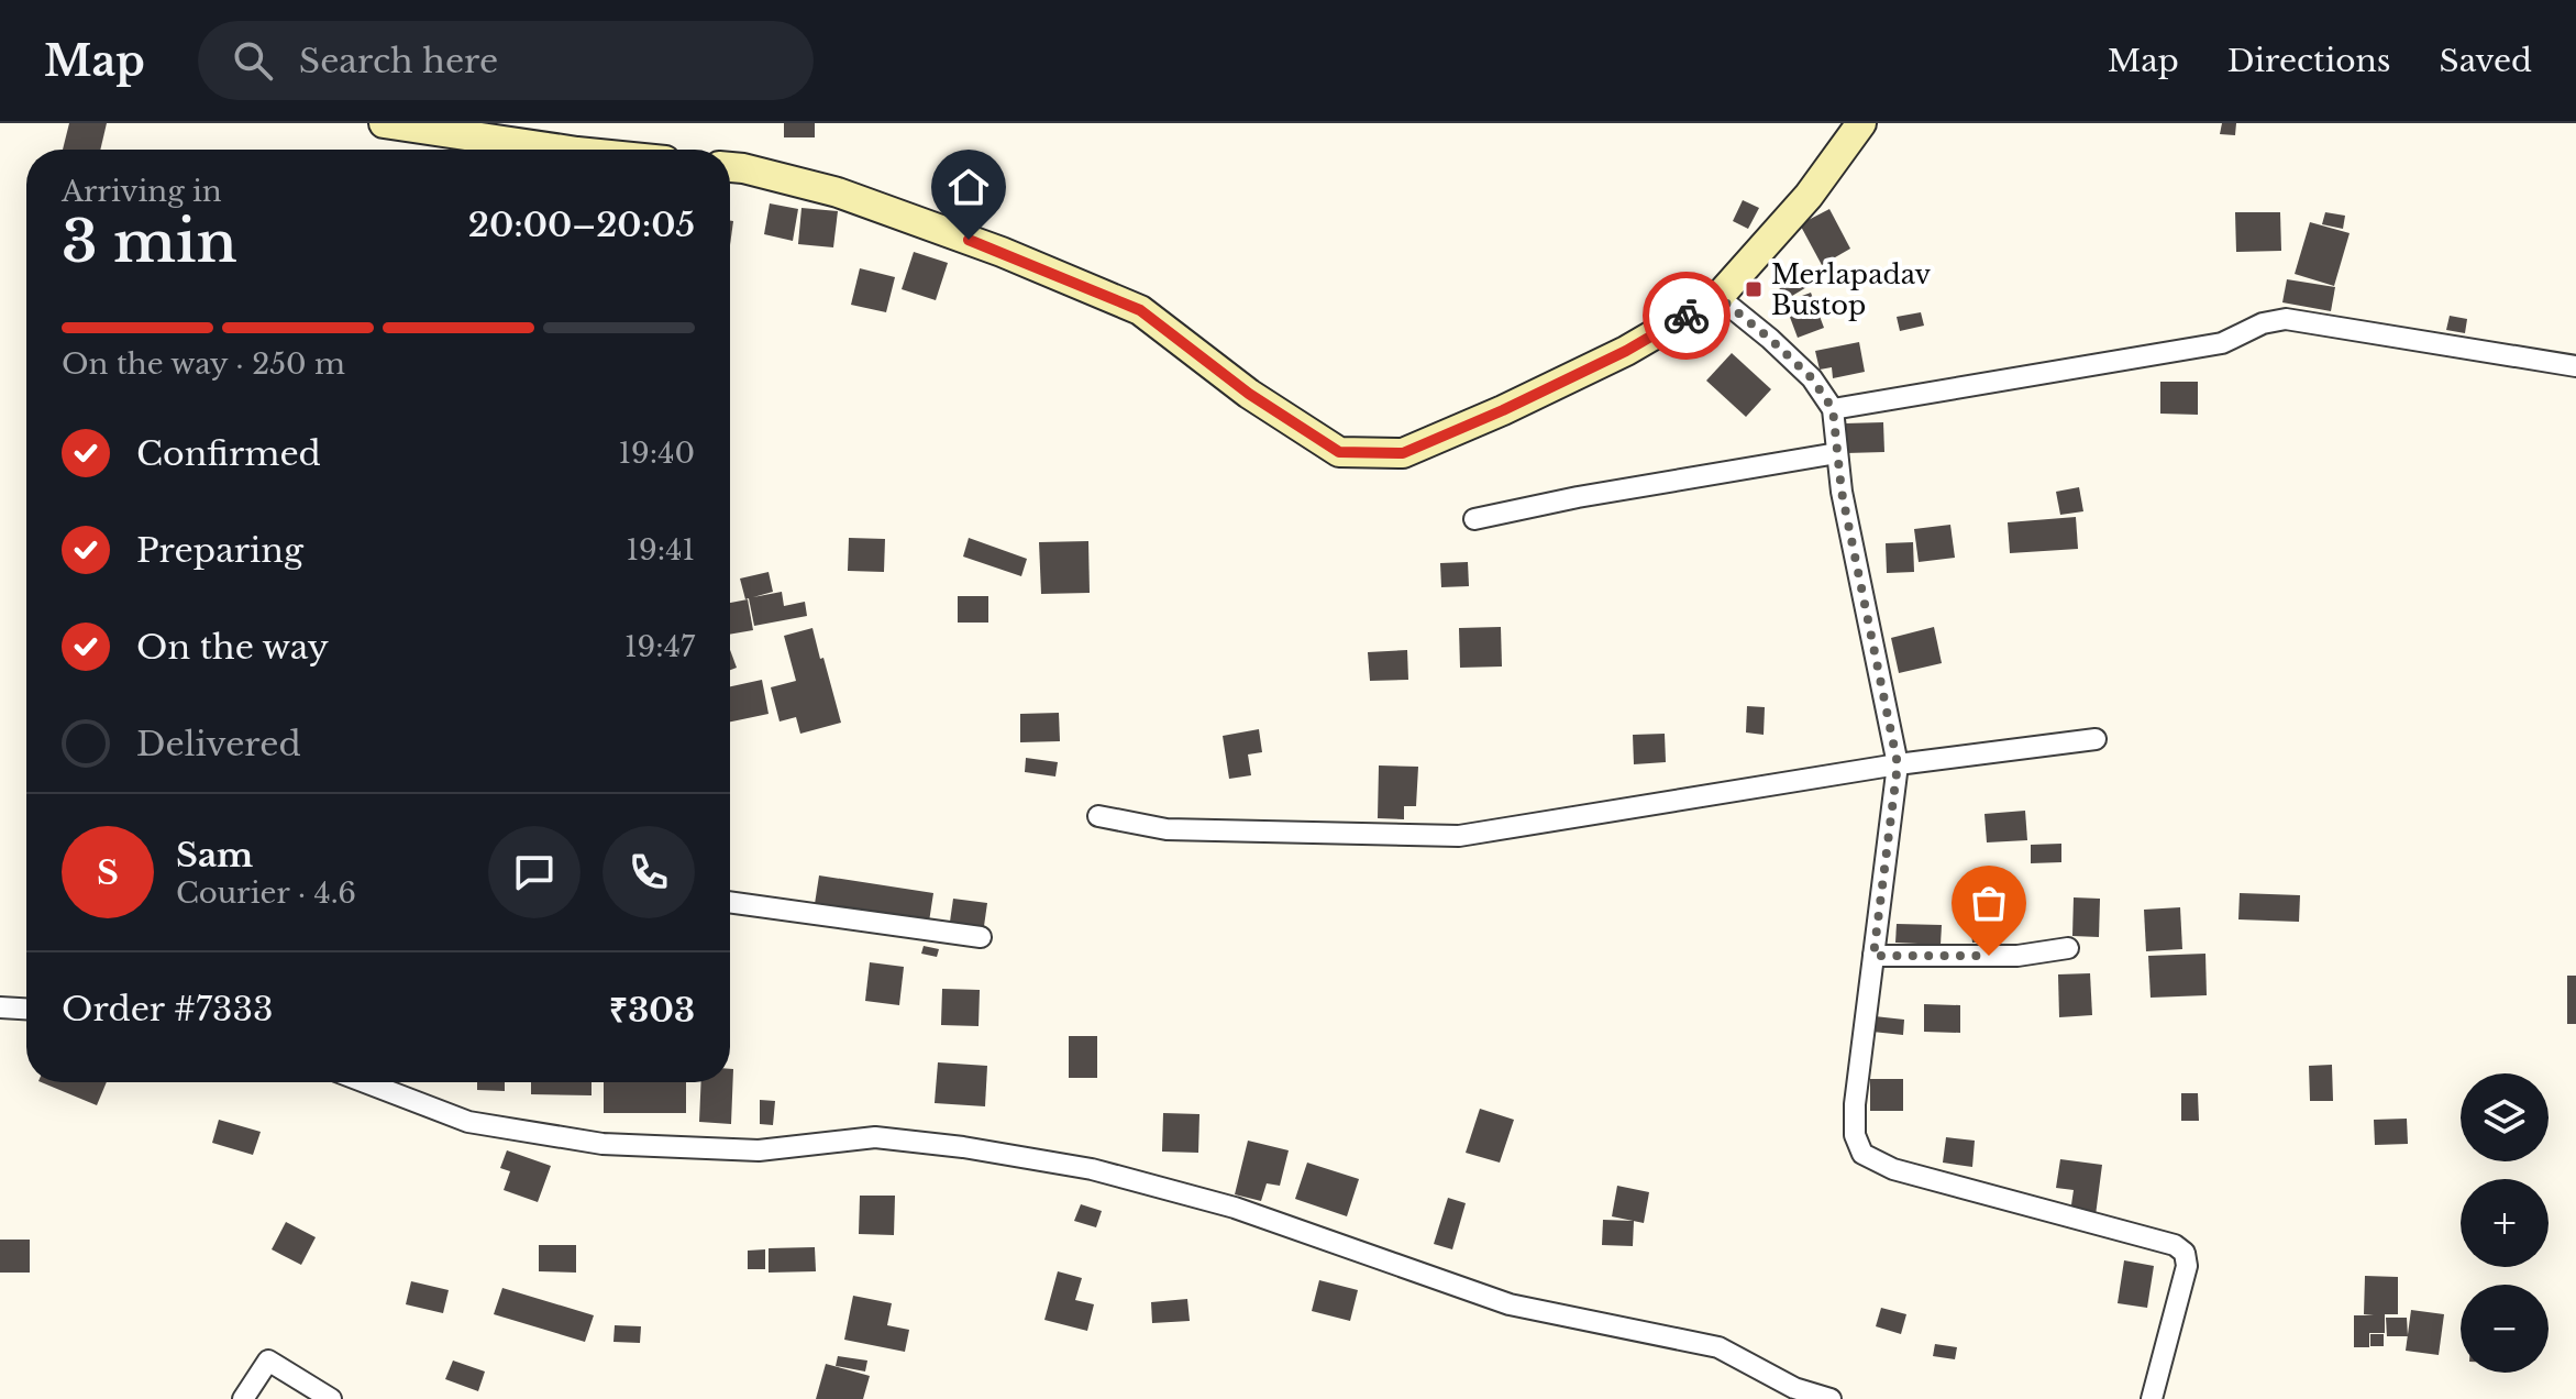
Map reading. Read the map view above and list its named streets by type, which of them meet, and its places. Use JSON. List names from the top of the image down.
{
  "places": {
    "transit": ["Merlapadav Bustop"]
  },
  "page": {
    "header": "Map",
    "search": "Search here",
    "nav": ["Map", "Directions", "Saved"],
    "heading": ["3 min", "Arriving in", "20:00–20:05"],
    "panel": [
      "Sam",
      "Courier · 4.6",
      "Order #7333",
      "₹303"
    ],
    "bar": "On the way · 250 m",
    "list": [
      ["Confirmed", "19:40"],
      ["Preparing", "19:41"],
      ["On the way", "19:47"],
      "Delivered"
    ],
    "round": "S",
    "map_buttons": ["+", "−"]
  }
}
